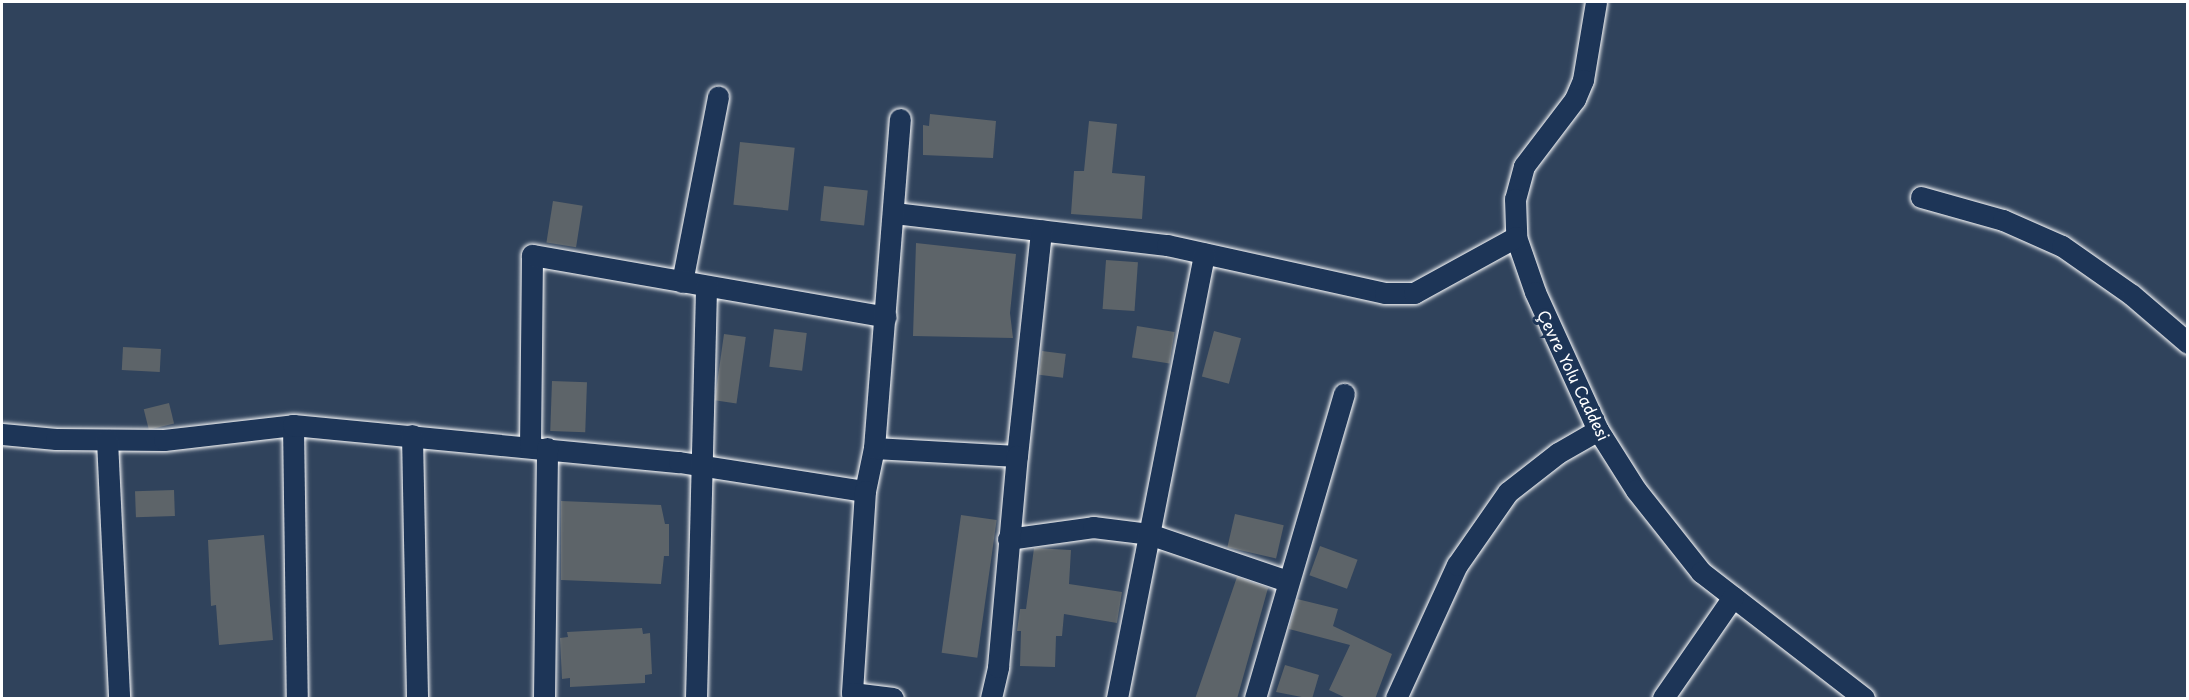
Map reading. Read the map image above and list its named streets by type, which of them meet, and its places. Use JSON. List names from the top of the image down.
{
  "streets": {
    "street": ["Çevre Yolu Caddesi"]
  }
}
